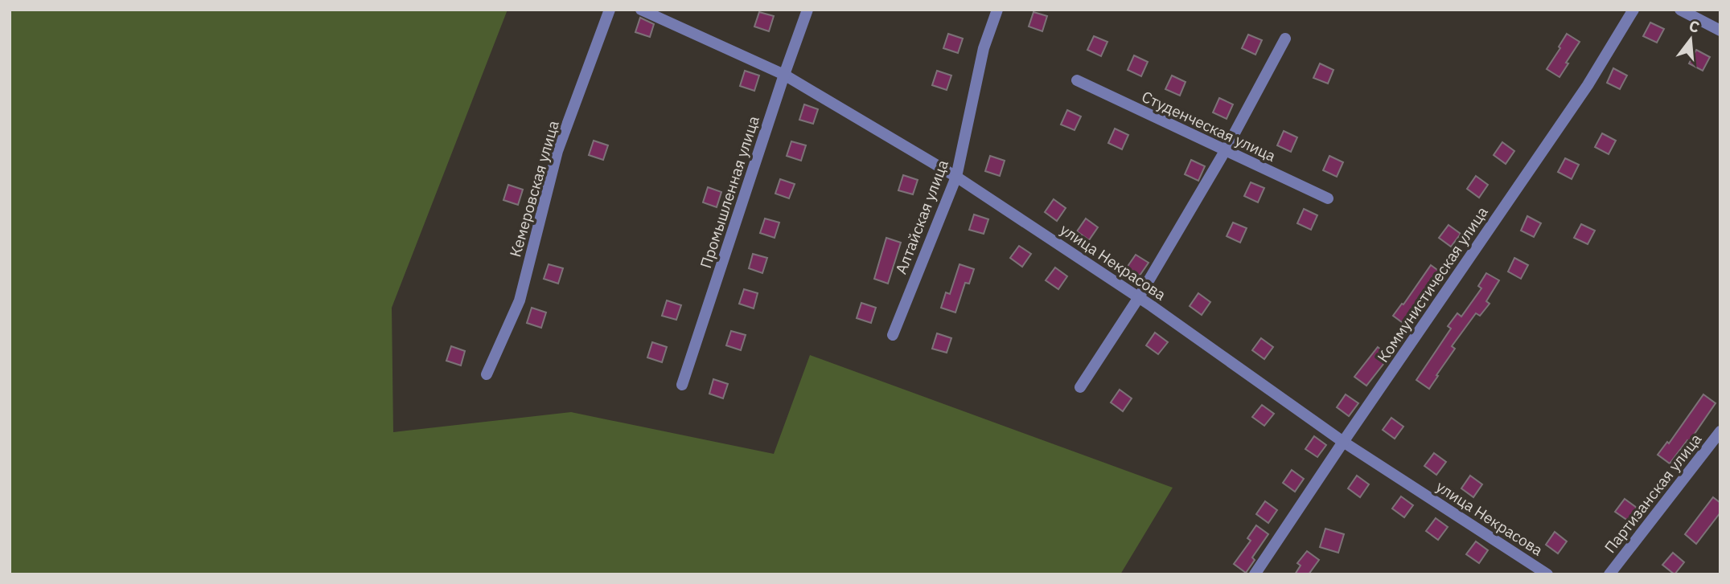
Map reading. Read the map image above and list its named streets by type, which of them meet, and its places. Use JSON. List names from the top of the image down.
{
  "streets": {
    "street": [
      "Студенческая улица",
      "Кемеровская улица",
      "Промышленная улица",
      "Алтайская улица",
      "улица Некрасова",
      "Коммунистическая улица",
      "Партизанская улица"
    ]
  },
  "crossings": [
    ["Промышленная улица", "улица Некрасова"],
    ["Алтайская улица", "улица Некрасова"],
    ["улица Некрасова", "Коммунистическая улица"]
  ],
  "north": "top"
}
